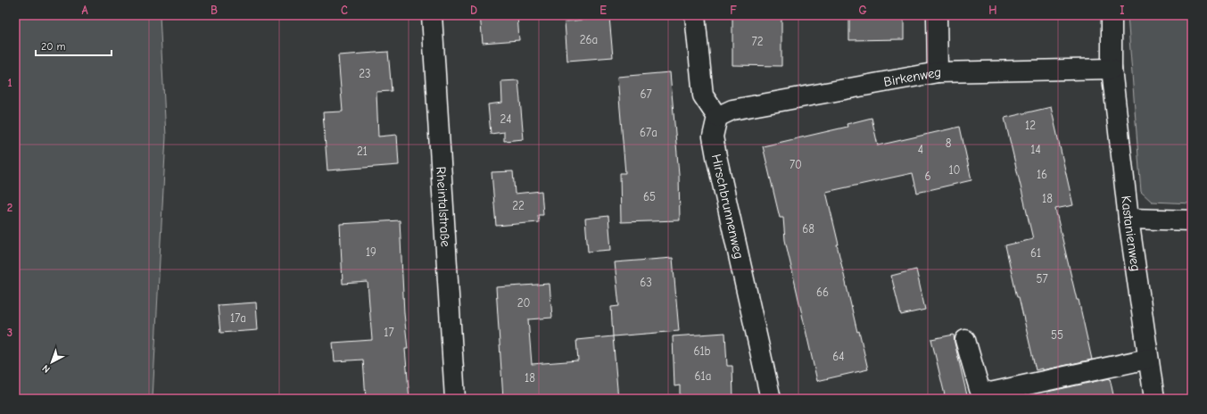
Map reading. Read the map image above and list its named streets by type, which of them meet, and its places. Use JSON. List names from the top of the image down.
{
  "streets": {
    "street": [
      "Birkenweg",
      "Hirschbrunnenweg",
      "Rheintalstraße",
      "Kastanienweg"
    ]
  },
  "crossings": [
    ["Birkenweg", "Hirschbrunnenweg"],
    ["Birkenweg", "Kastanienweg"]
  ],
  "house_numbers": [
    "26a",
    "72",
    "23",
    "67",
    "24",
    "12",
    "67a",
    "8",
    "4",
    "14",
    "21",
    "70",
    "10",
    "16",
    "6",
    "65",
    "18",
    "22",
    "68",
    "19",
    "61",
    "57",
    "63",
    "66",
    "20",
    "17a",
    "17",
    "55",
    "61b",
    "64",
    "61a",
    "18"
  ],
  "scale_bar": "20 m",
  "north": "bottom left",
  "grid": {
    "columns": [
      "A",
      "B",
      "C",
      "D",
      "E",
      "F",
      "G",
      "H",
      "I"
    ],
    "rows": ["1", "2", "3"]
  }
}
